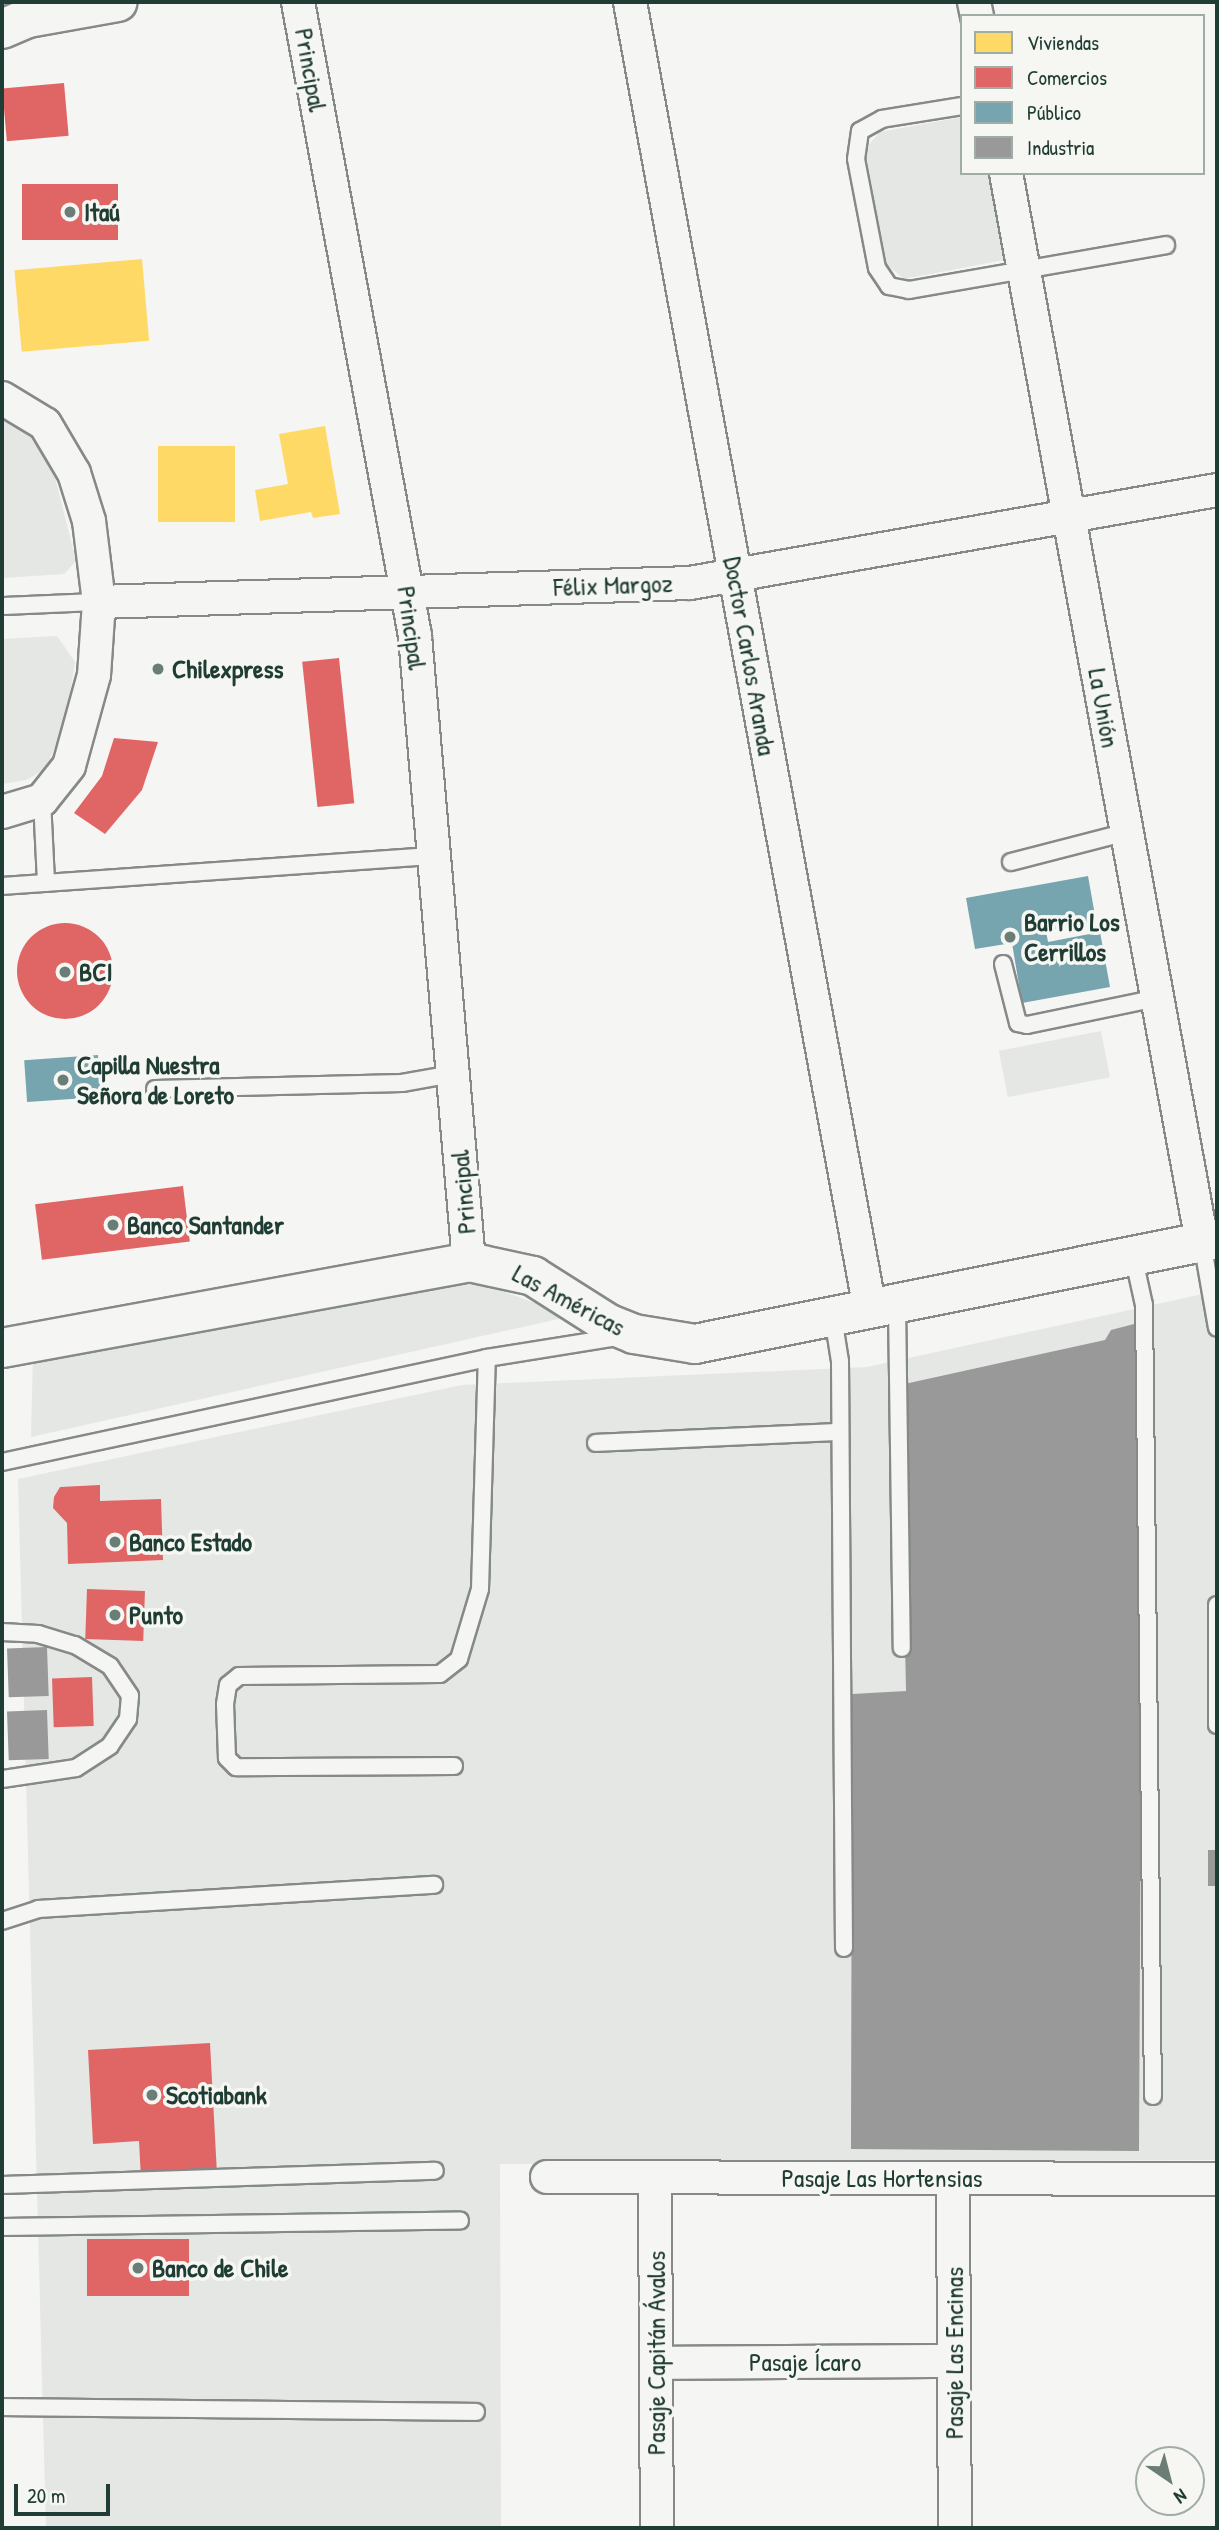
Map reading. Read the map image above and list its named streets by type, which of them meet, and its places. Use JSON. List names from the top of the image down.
{
  "streets": {
    "street": [
      "Principal",
      "Félix Margoz",
      "Doctor Carlos Aranda",
      "La Unión",
      "Las Américas",
      "Pasaje Las Hortensias",
      "Pasaje Capitán Ávalos",
      "Pasaje Las Encinas",
      "Pasaje Ícaro"
    ]
  },
  "crossings": [
    ["Principal", "Félix Margoz"],
    ["Principal", "Las Américas"],
    ["Félix Margoz", "Doctor Carlos Aranda"],
    ["Félix Margoz", "La Unión"],
    ["Doctor Carlos Aranda", "Las Américas"],
    ["La Unión", "Las Américas"],
    ["Pasaje Las Hortensias", "Pasaje Capitán Ávalos"],
    ["Pasaje Las Hortensias", "Pasaje Las Encinas"],
    ["Pasaje Capitán Ávalos", "Pasaje Ícaro"],
    ["Pasaje Las Encinas", "Pasaje Ícaro"]
  ],
  "places": [
    "Itaú",
    "Chilexpress",
    "Barrio Los Cerrillos",
    "BCI",
    "Capilla Nuestra Señora de Loreto",
    "Banco Santander",
    "Banco Estado",
    "Punto",
    "Scotiabank",
    "Banco de Chile"
  ],
  "legend": [
    "Viviendas",
    "Comercios",
    "Público",
    "Industria"
  ],
  "scale_bar": "20 m",
  "north": "bottom right"
}
